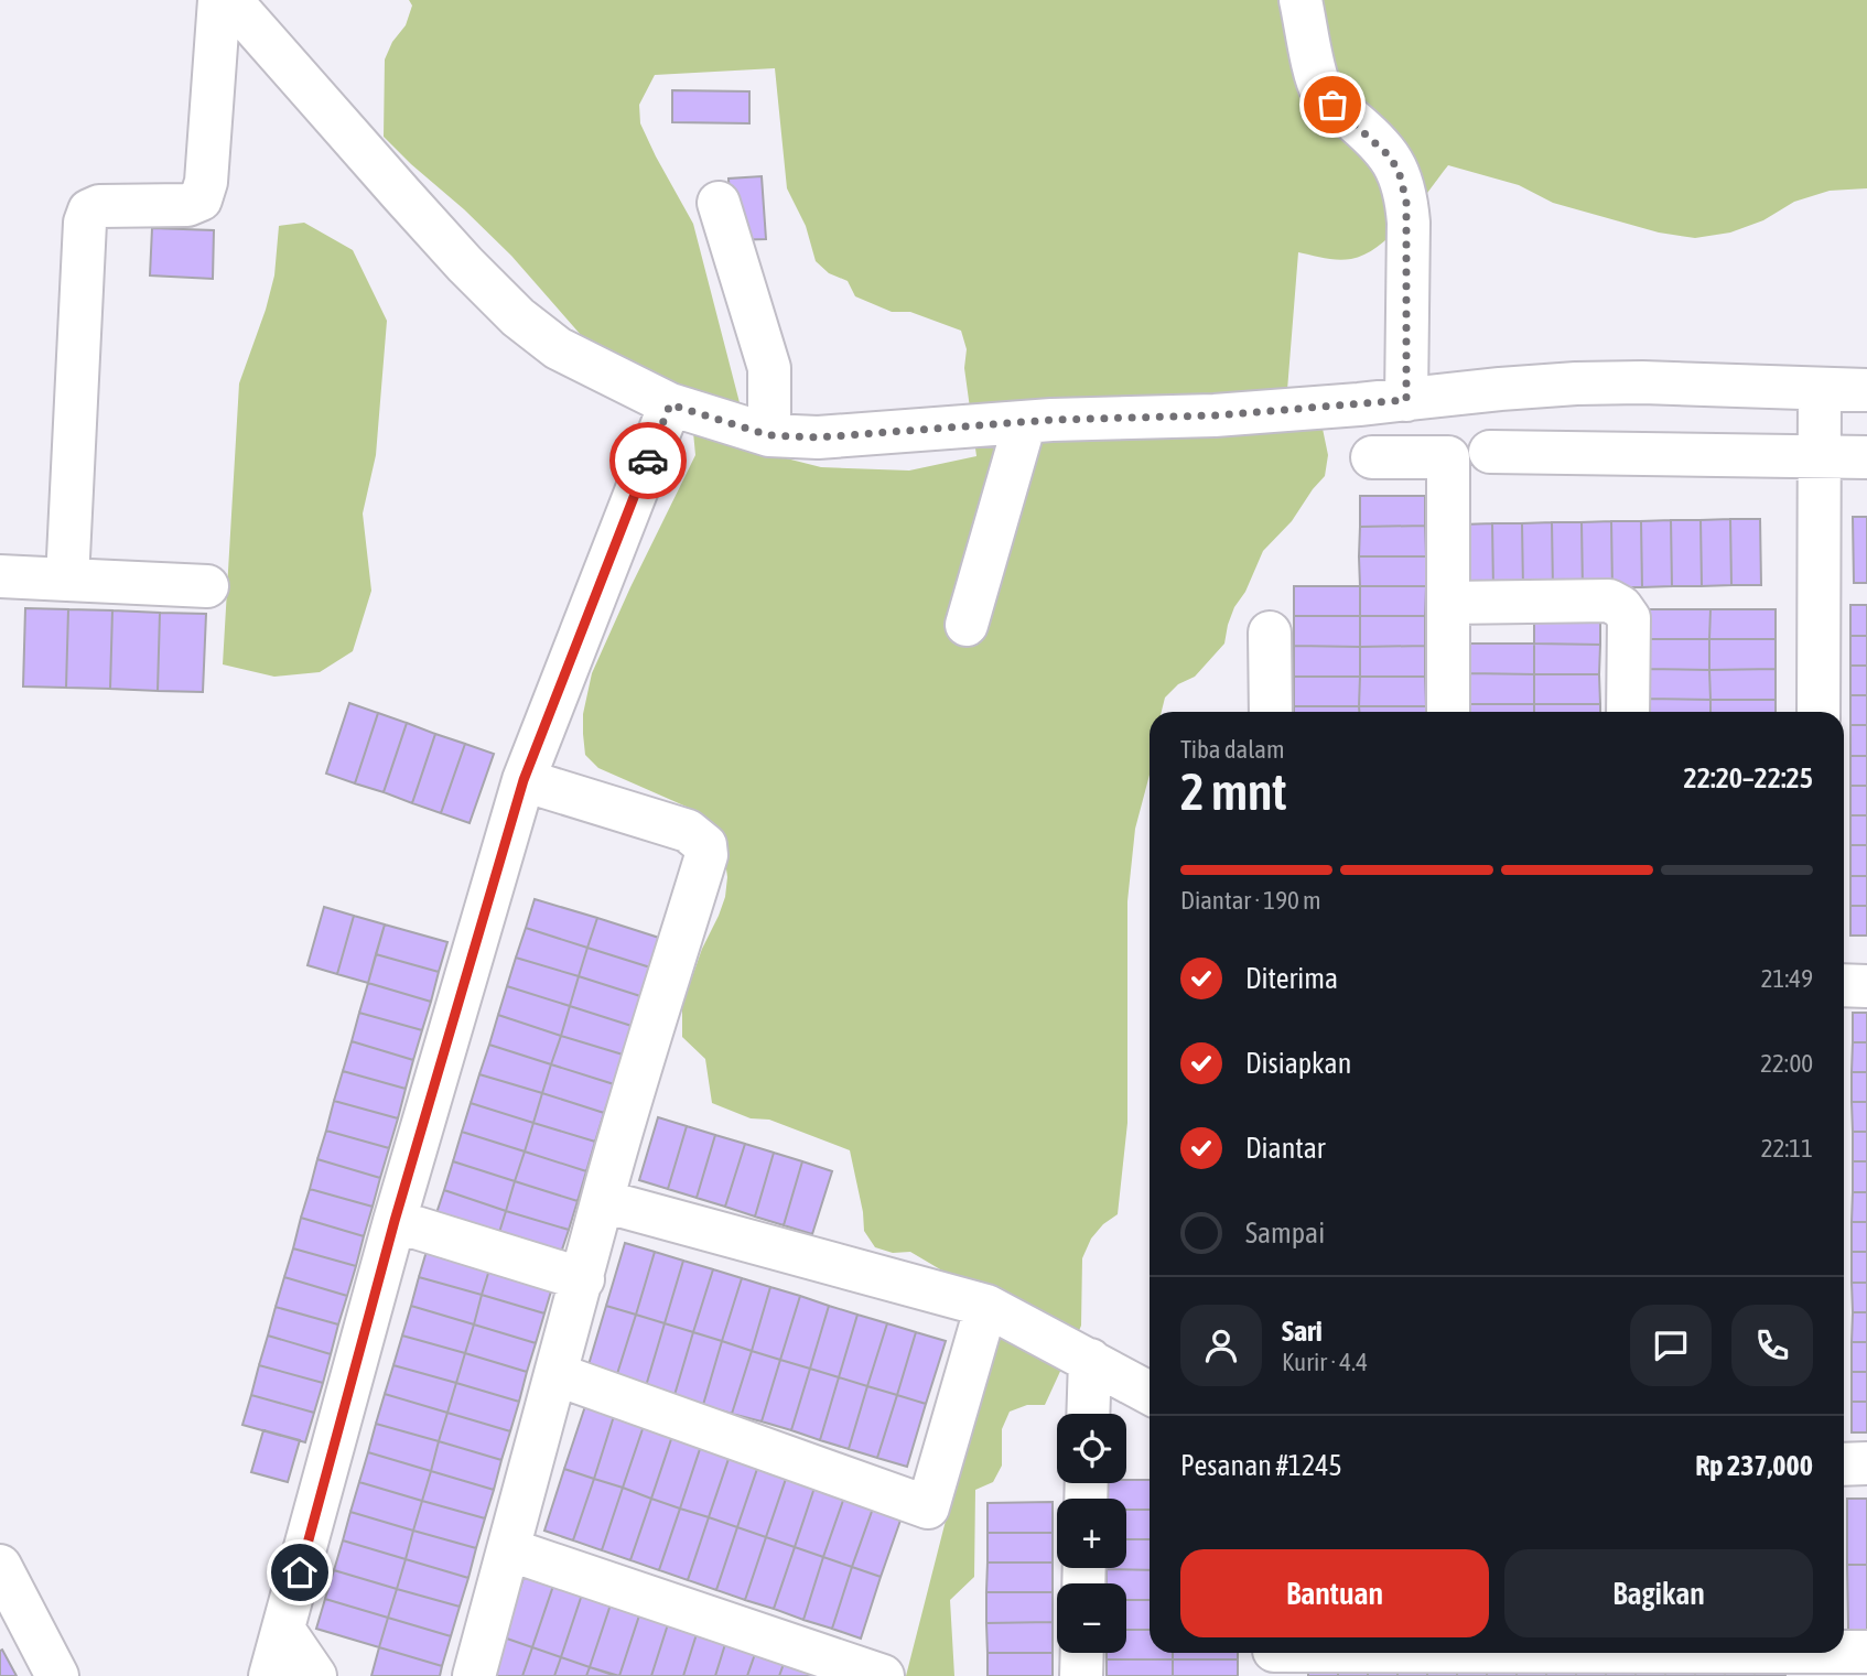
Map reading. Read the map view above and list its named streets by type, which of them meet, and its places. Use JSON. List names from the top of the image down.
{
  "page": {
    "heading": ["2 mnt", "Tiba dalam", "22:20–22:25"],
    "panel": [
      "Sari",
      "Kurir · 4.4",
      "Pesanan #1245",
      "Rp 237,000"
    ],
    "bar": "Diantar · 190 m",
    "list": [
      ["Diterima", "21:49"],
      ["Disiapkan", "22:00"],
      ["Diantar", "22:11"],
      "Sampai"
    ],
    "map_buttons": ["+", "−"],
    "buttons": ["Bantuan", "Bagikan"]
  }
}
